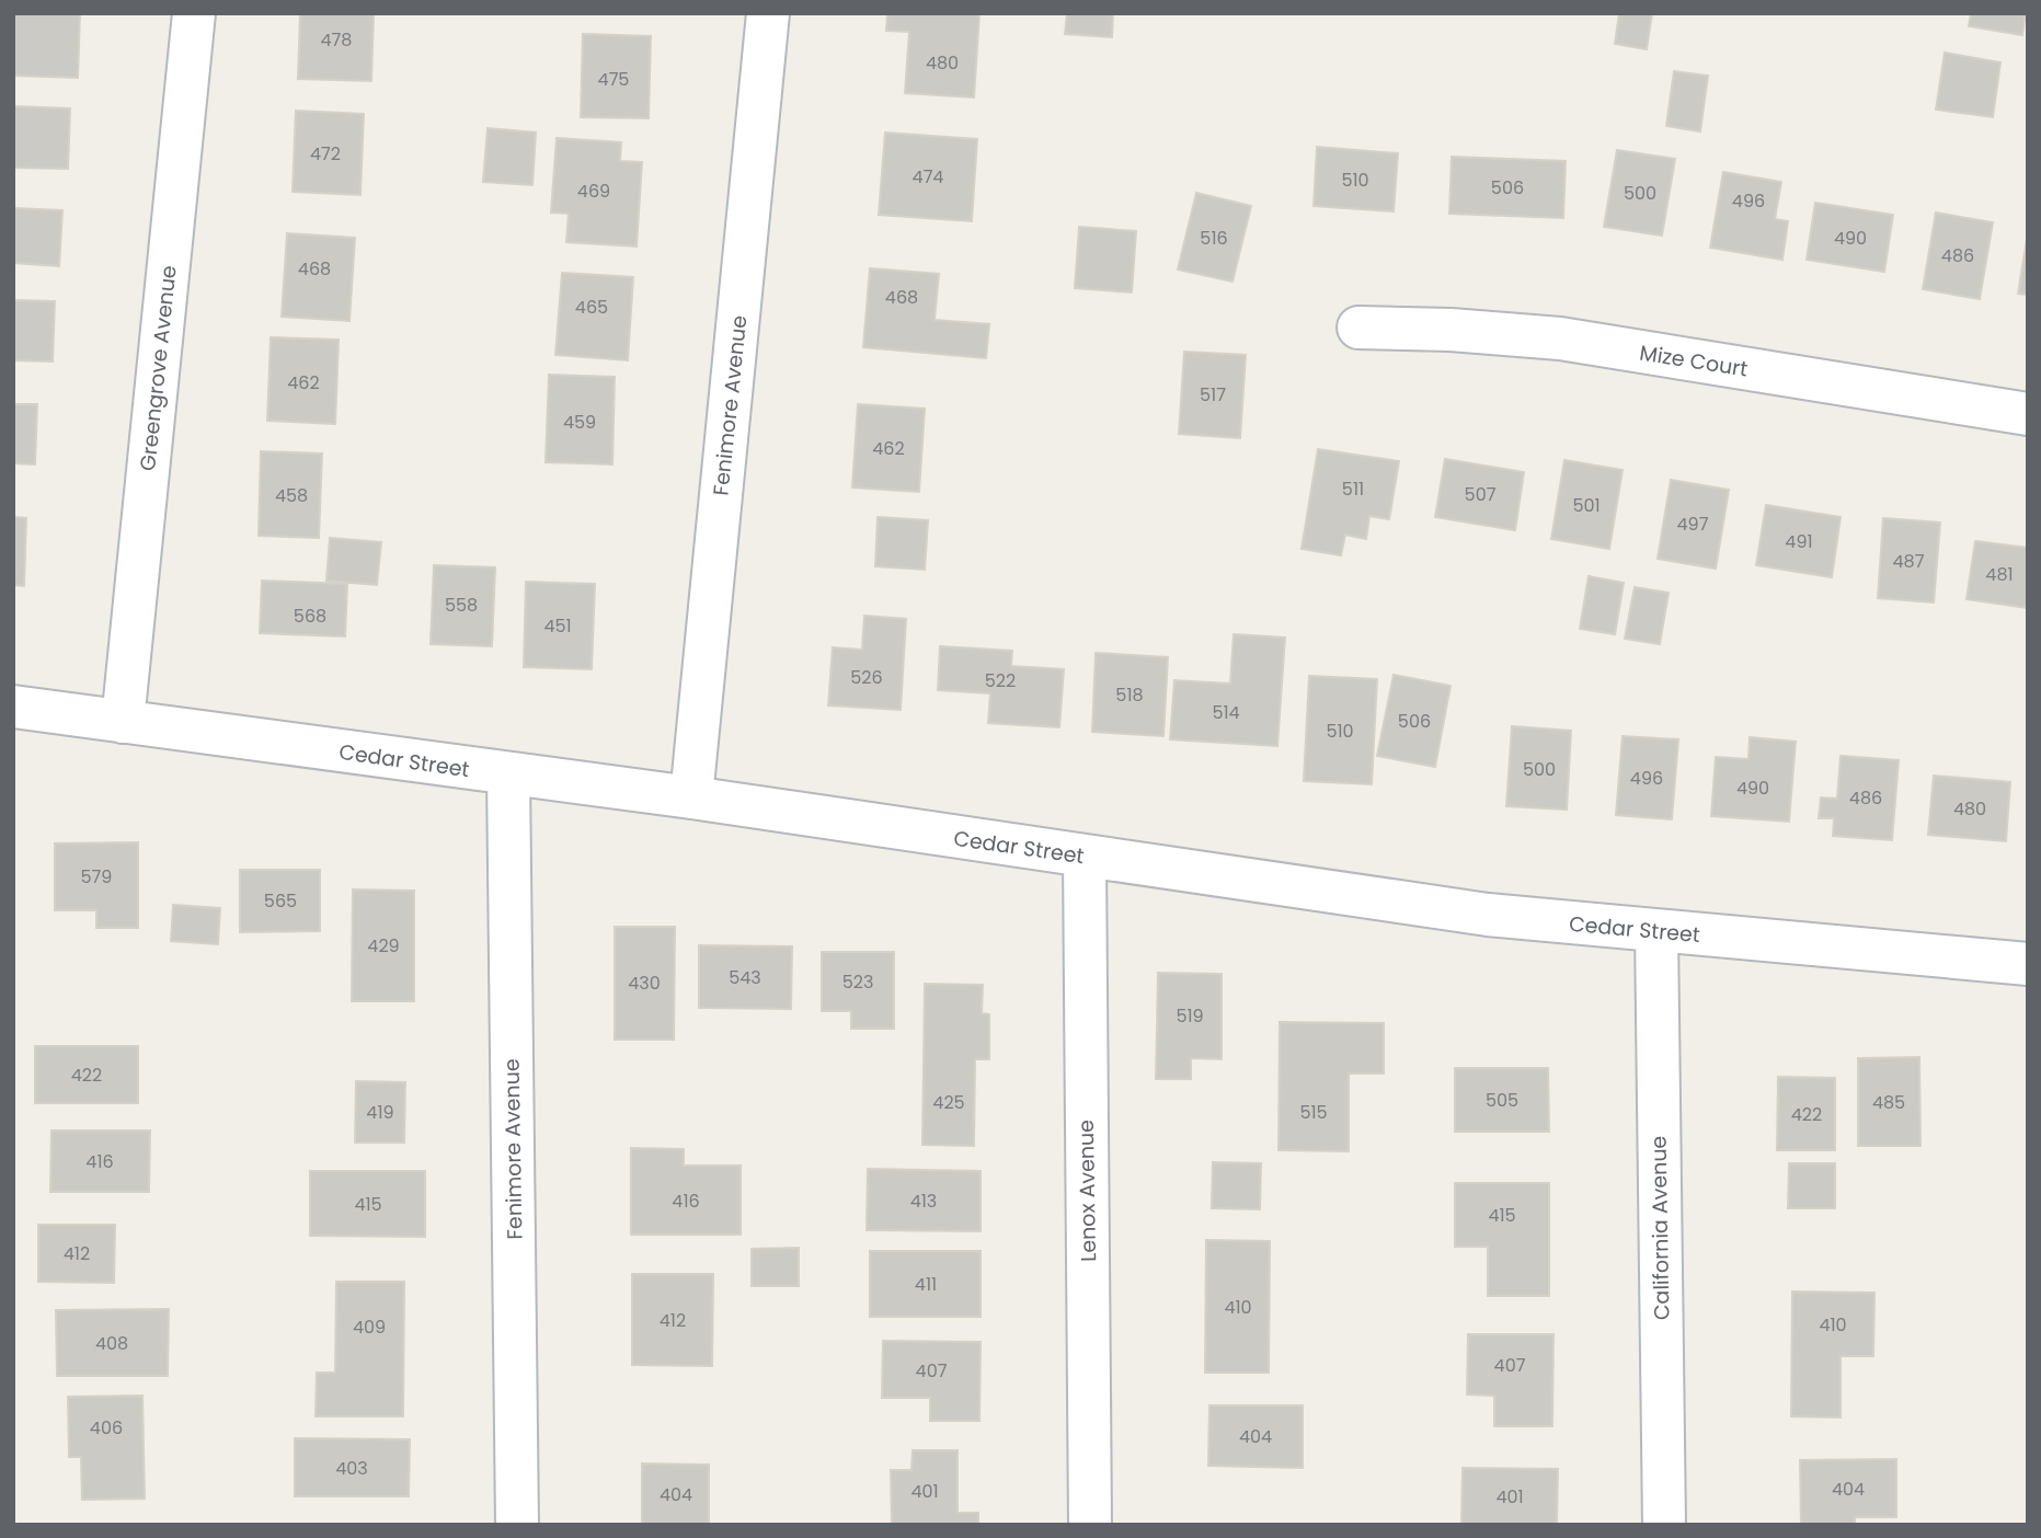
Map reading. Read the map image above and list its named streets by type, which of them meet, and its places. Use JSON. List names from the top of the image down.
{
  "streets": {
    "street": [
      "Mize Court",
      "Greengrove Avenue",
      "Fenimore Avenue",
      "Cedar Street",
      "Lenox Avenue",
      "California Avenue"
    ]
  },
  "crossings": [
    ["Greengrove Avenue", "Cedar Street"],
    ["Fenimore Avenue", "Cedar Street"],
    ["Cedar Street", "Lenox Avenue"],
    ["Cedar Street", "California Avenue"]
  ],
  "house_numbers": [
    "478",
    "480",
    "475",
    "472",
    "474",
    "510",
    "506",
    "469",
    "500",
    "496",
    "516",
    "490",
    "486",
    "468",
    "468",
    "465",
    "462",
    "517",
    "459",
    "462",
    "511",
    "507",
    "458",
    "501",
    "497",
    "491",
    "487",
    "481",
    "558",
    "568",
    "451",
    "526",
    "522",
    "518",
    "514",
    "506",
    "510",
    "500",
    "496",
    "490",
    "486",
    "480",
    "579",
    "565",
    "429",
    "543",
    "523",
    "430",
    "519",
    "422",
    "505",
    "425",
    "485",
    "419",
    "515",
    "422",
    "416",
    "416",
    "413",
    "415",
    "415",
    "412",
    "411",
    "410",
    "412",
    "410",
    "409",
    "408",
    "407",
    "407",
    "406",
    "404",
    "403",
    "404",
    "401",
    "404",
    "401"
  ]
}
